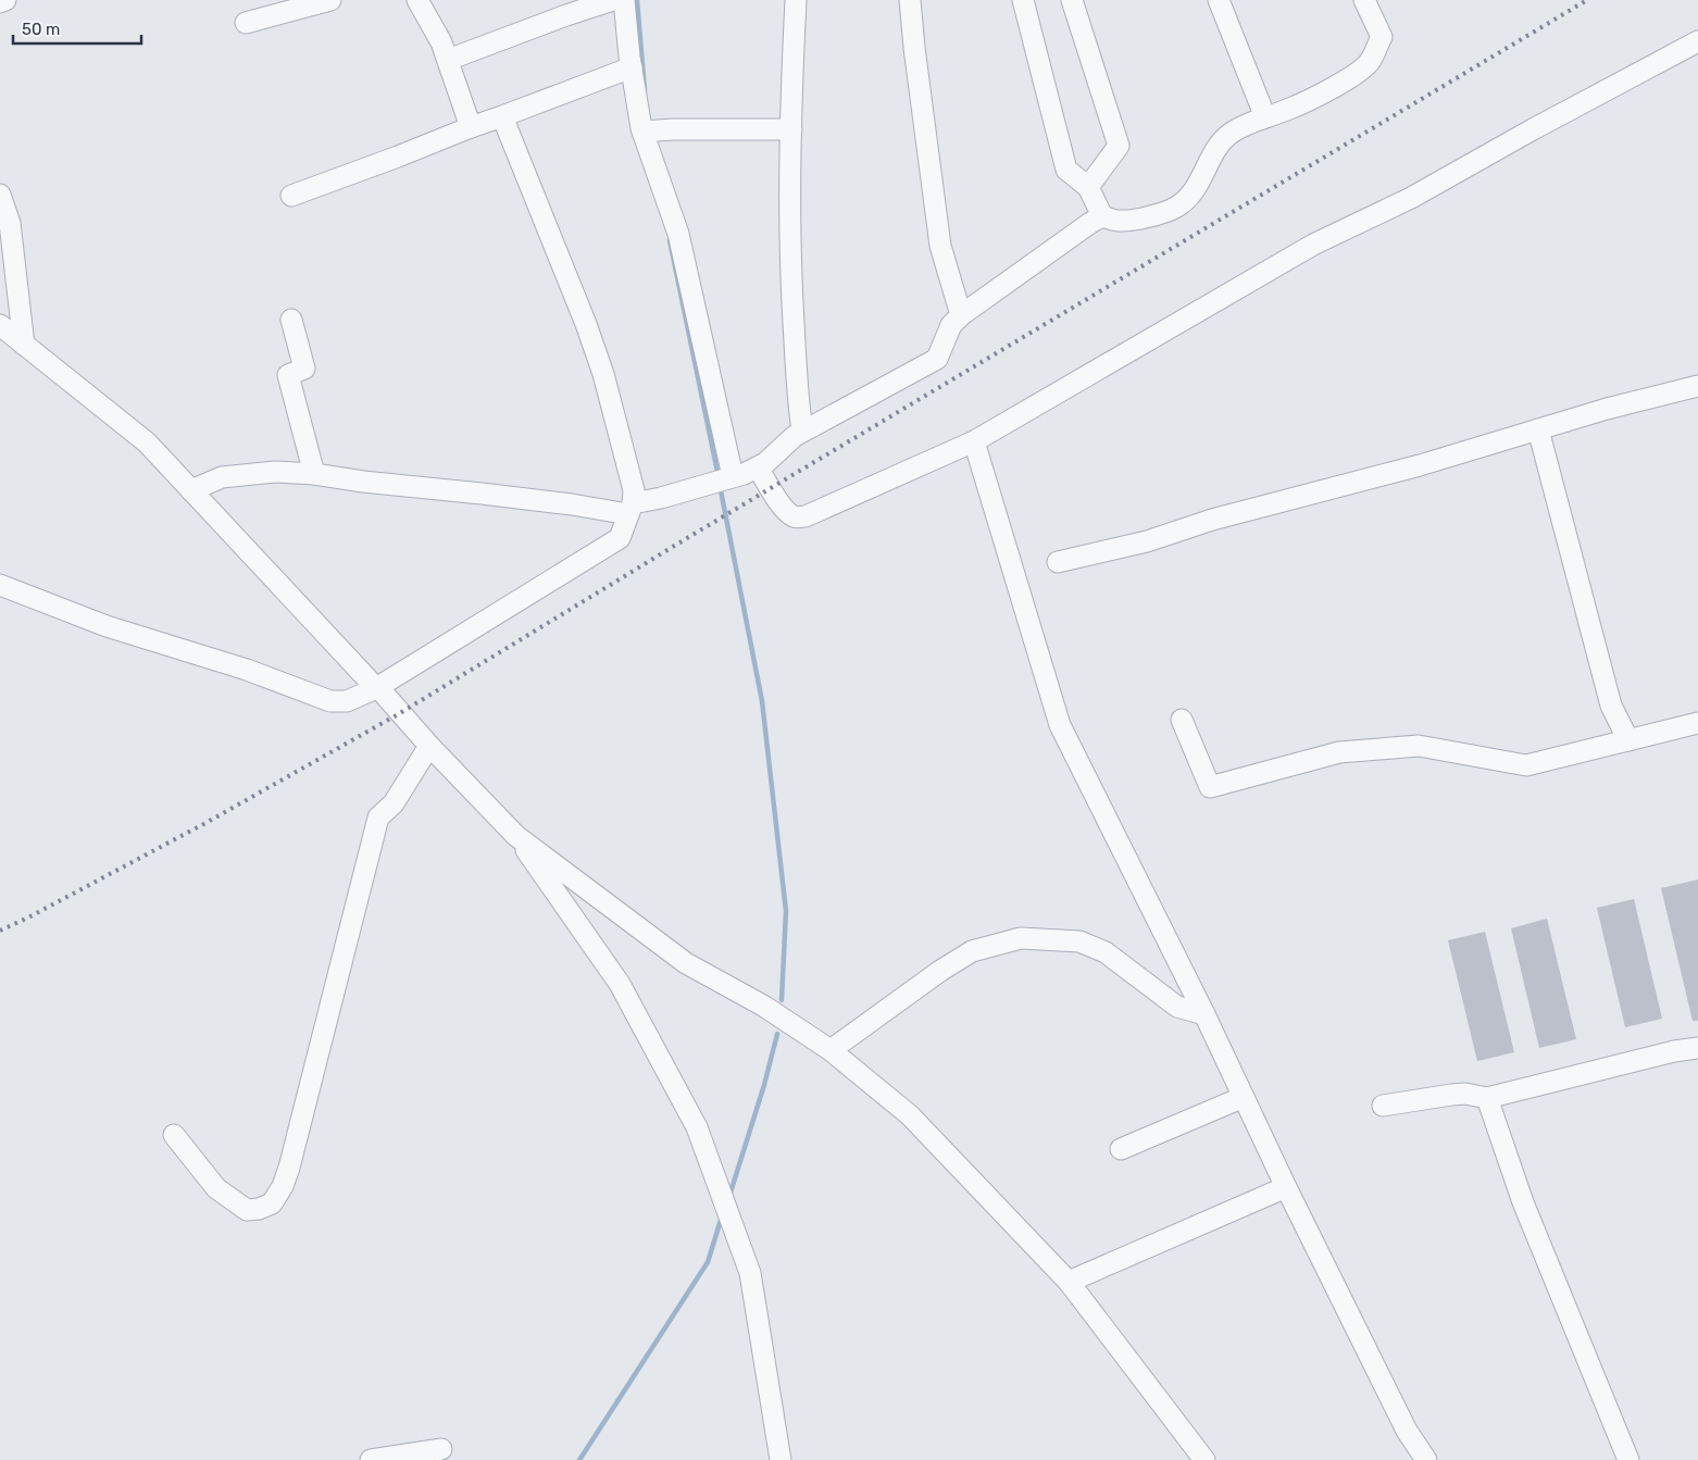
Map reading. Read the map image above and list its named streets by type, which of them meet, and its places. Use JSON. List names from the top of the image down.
{
  "scale_bar": "50 m"
}
